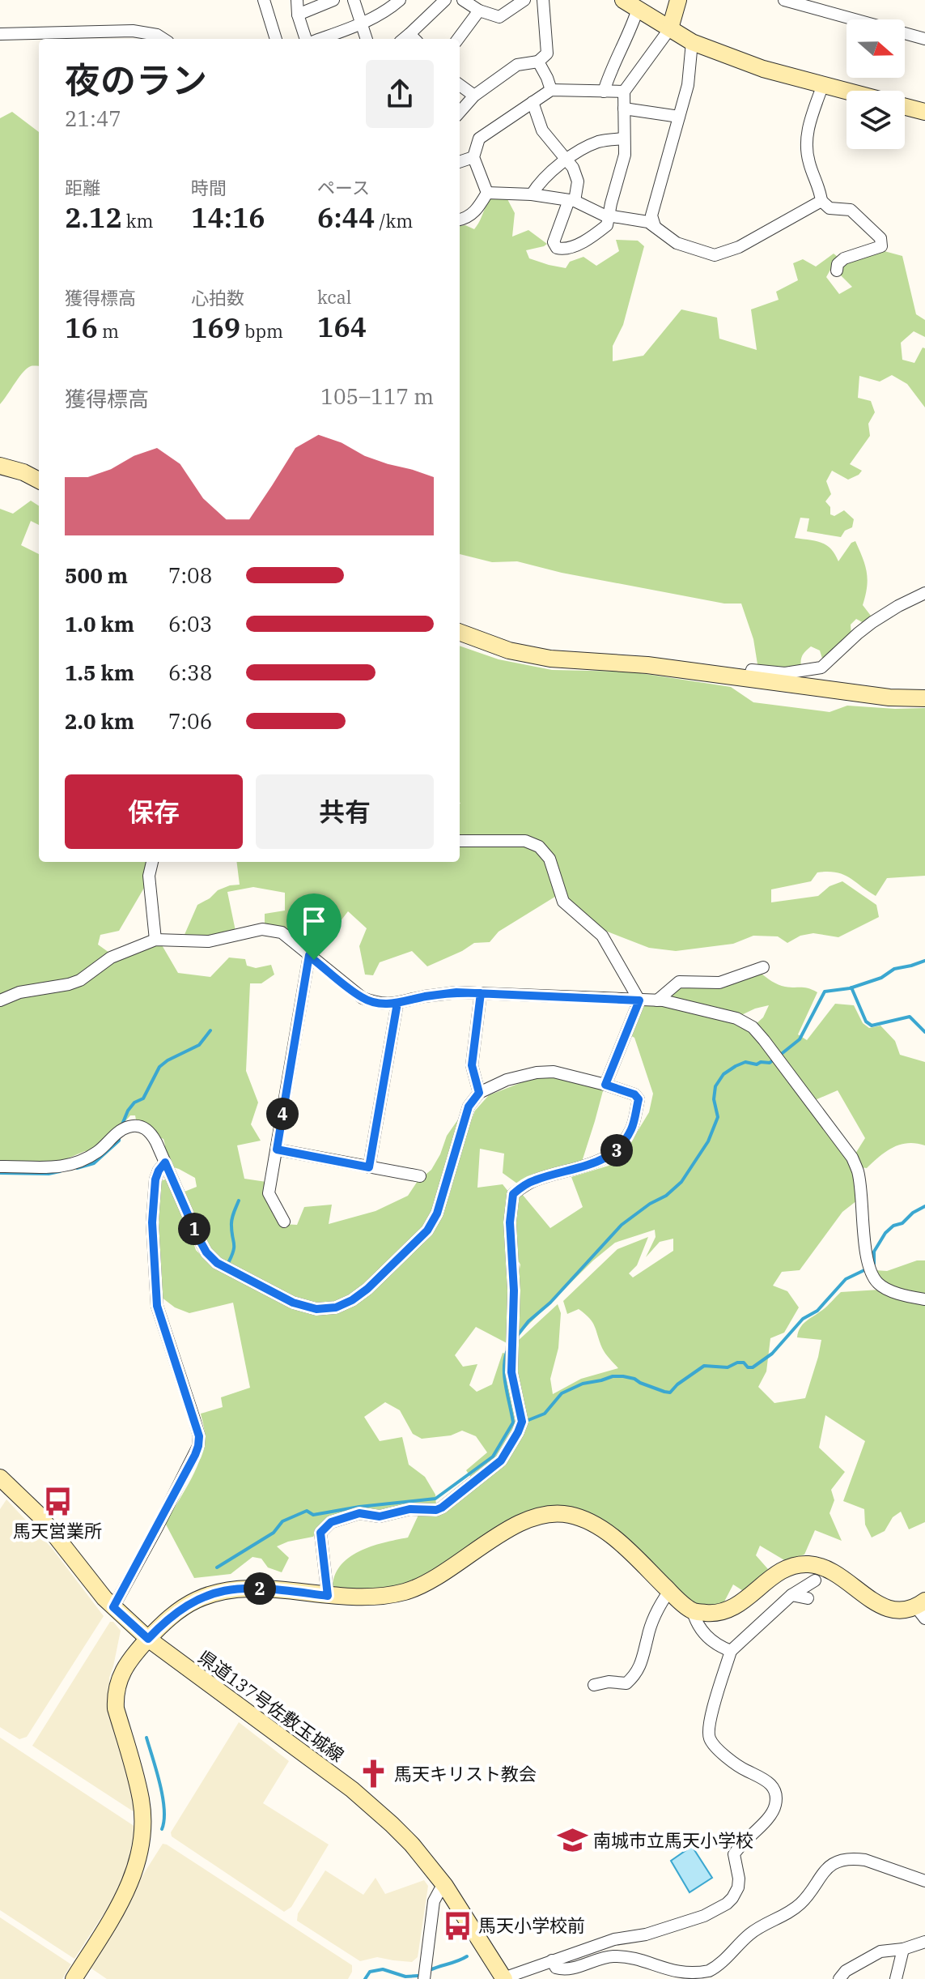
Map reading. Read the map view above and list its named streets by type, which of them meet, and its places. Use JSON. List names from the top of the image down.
{
  "streets": {
    "street": ["県道137号佐敷玉城線"]
  },
  "places": {
    "bus stop": ["馬天営業所", "馬天小学校前"],
    "church": ["馬天キリスト教会"],
    "school or university": ["南城市立馬天小学校"]
  },
  "north": "right",
  "page": {
    "heading": ["夜のラン", "21:47"],
    "stats": [
      ["距離", "2.12 km"],
      ["時間", "14:16"],
      ["ペース", "6:44 /km"],
      ["獲得標高", "16 m"],
      ["心拍数", "169 bpm"],
      ["kcal", "164"]
    ],
    "chart": ["獲得標高", "105–117 m"],
    "list": [
      {
        "name": "500 m",
        "note": "7:08"
      },
      {
        "name": "1.0 km",
        "note": "6:03"
      },
      {
        "name": "1.5 km",
        "note": "6:38"
      },
      {
        "name": "2.0 km",
        "note": "7:06"
      }
    ],
    "buttons": ["保存", "共有"],
    "pins": [
      "4",
      "3",
      "1",
      "2"
    ]
  }
}
